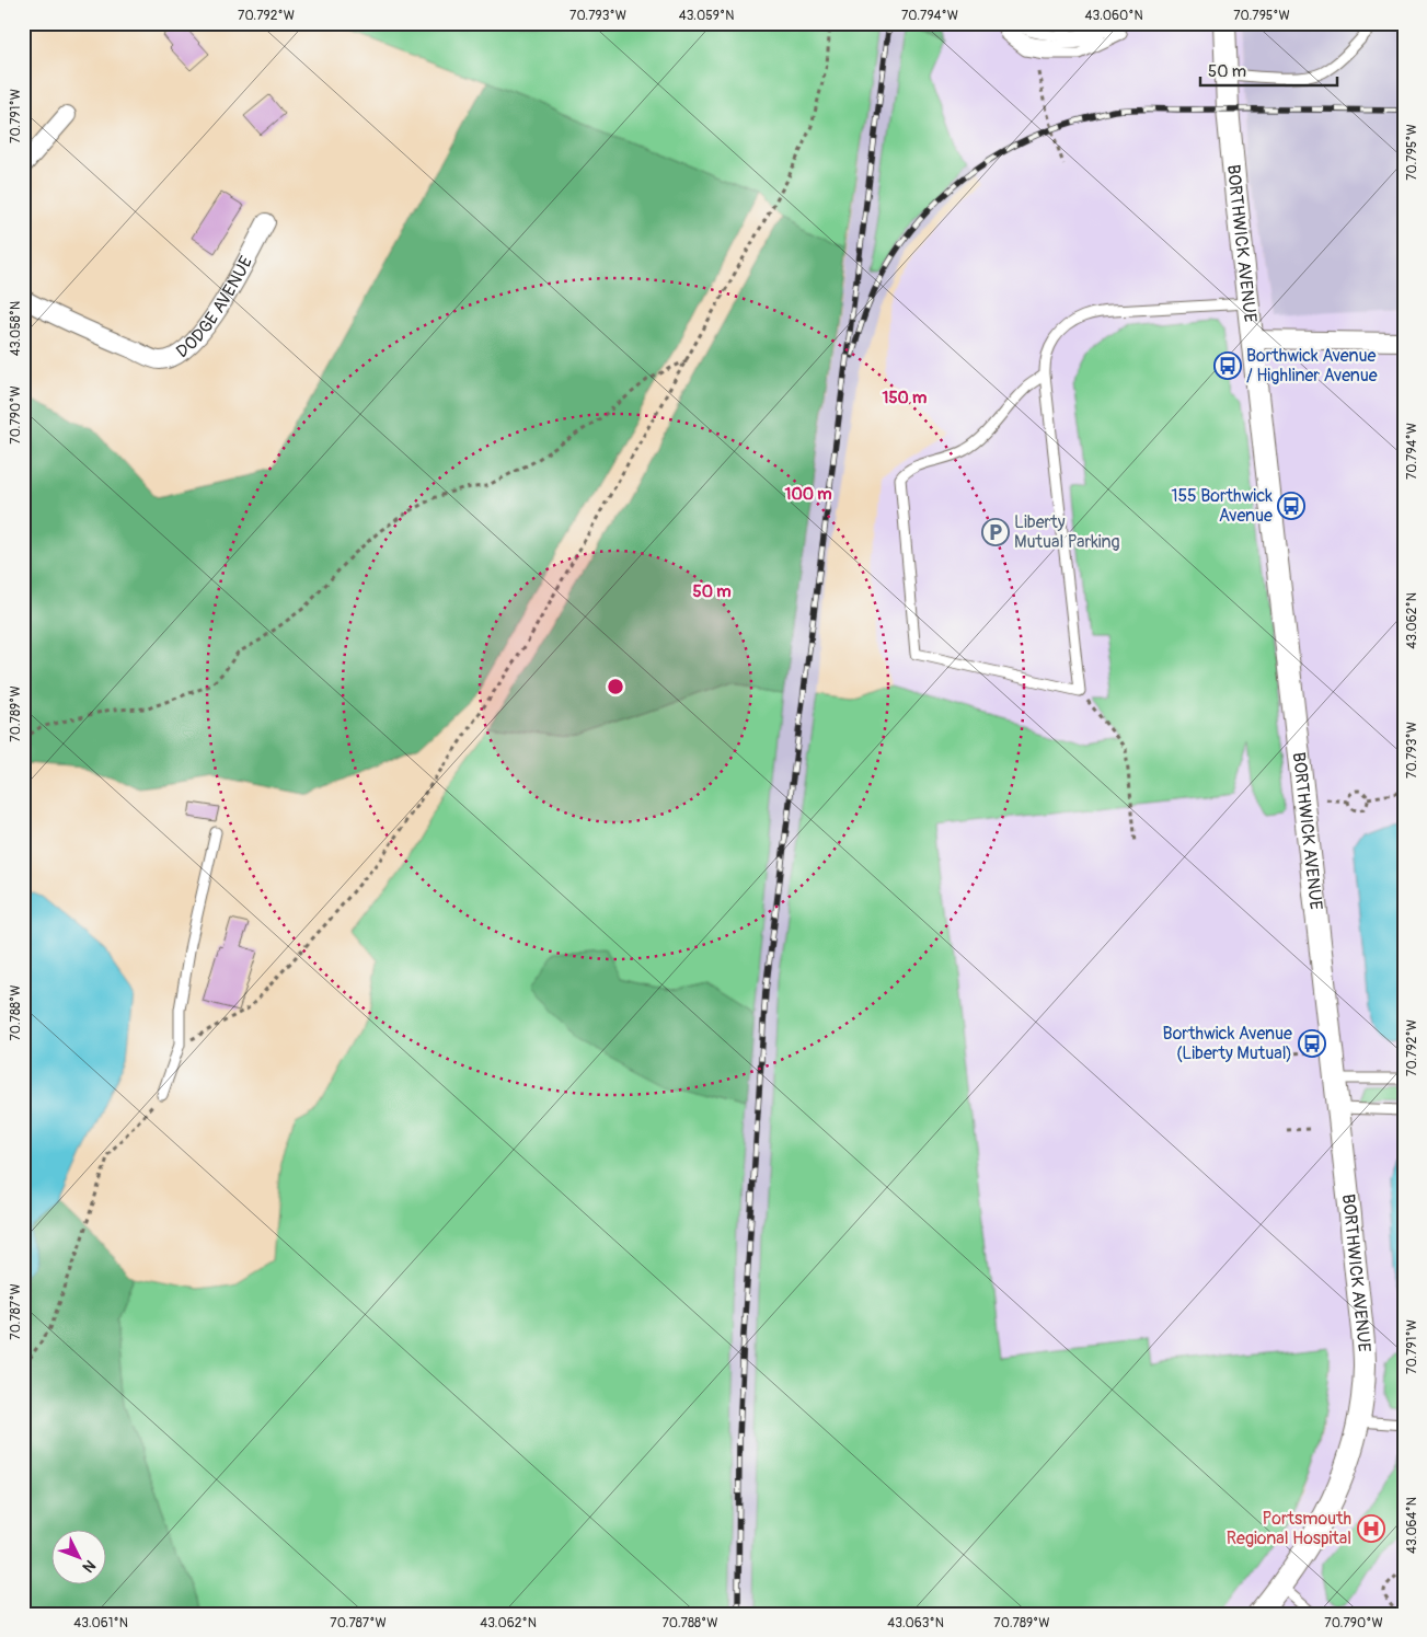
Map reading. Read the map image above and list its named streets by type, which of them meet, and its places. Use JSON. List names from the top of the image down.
{
  "streets": {
    "street": ["BORTHWICK AVENUE", "DODGE AVENUE"]
  },
  "places": {
    "bus stop": ["Borthwick Avenue / Highliner Avenue", "155 Borthwick Avenue", "Borthwick Avenue (Liberty Mutual)"],
    "parking": ["Liberty Mutual Parking"],
    "hospital": ["Portsmouth Regional Hospital"]
  },
  "scale_bar": "50 m",
  "north": "bottom right",
  "coordinates": [
    "70.792°W",
    "70.793°W",
    "43.059°N",
    "70.794°W",
    "43.060°N",
    "70.795°W",
    "70.791°W",
    "43.058°N",
    "70.790°W",
    "43.062°N",
    "70.789°W",
    "70.788°W",
    "70.787°W",
    "43.064°N",
    "43.061°N",
    "43.063°N"
  ],
  "rings": ["150 m", "100 m", "50 m"]
}
